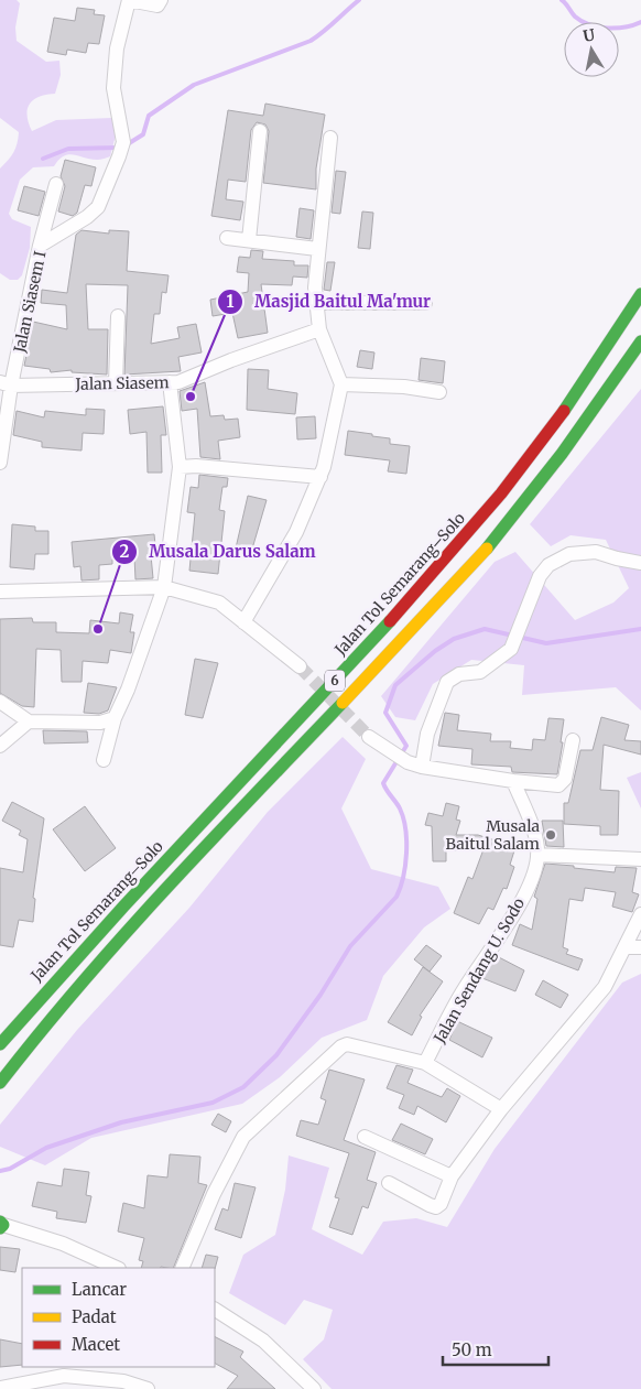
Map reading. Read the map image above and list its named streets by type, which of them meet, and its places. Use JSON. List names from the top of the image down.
{
  "streets": {
    "highway": ["Jalan Tol Semarang–Solo", "6"],
    "street": ["Jalan Siasem I", "Jalan Siasem", "Jalan Sendang U. Sodo"]
  },
  "crossings": [
    ["Jalan Siasem I", "Jalan Siasem"]
  ],
  "places": ["Masjid Baitul Ma'mur", "Musala Darus Salam", "Musala Baitul Salam"],
  "legend": ["Lancar", "Padat", "Macet"],
  "scale_bar": "50 m",
  "north": "top"
}
